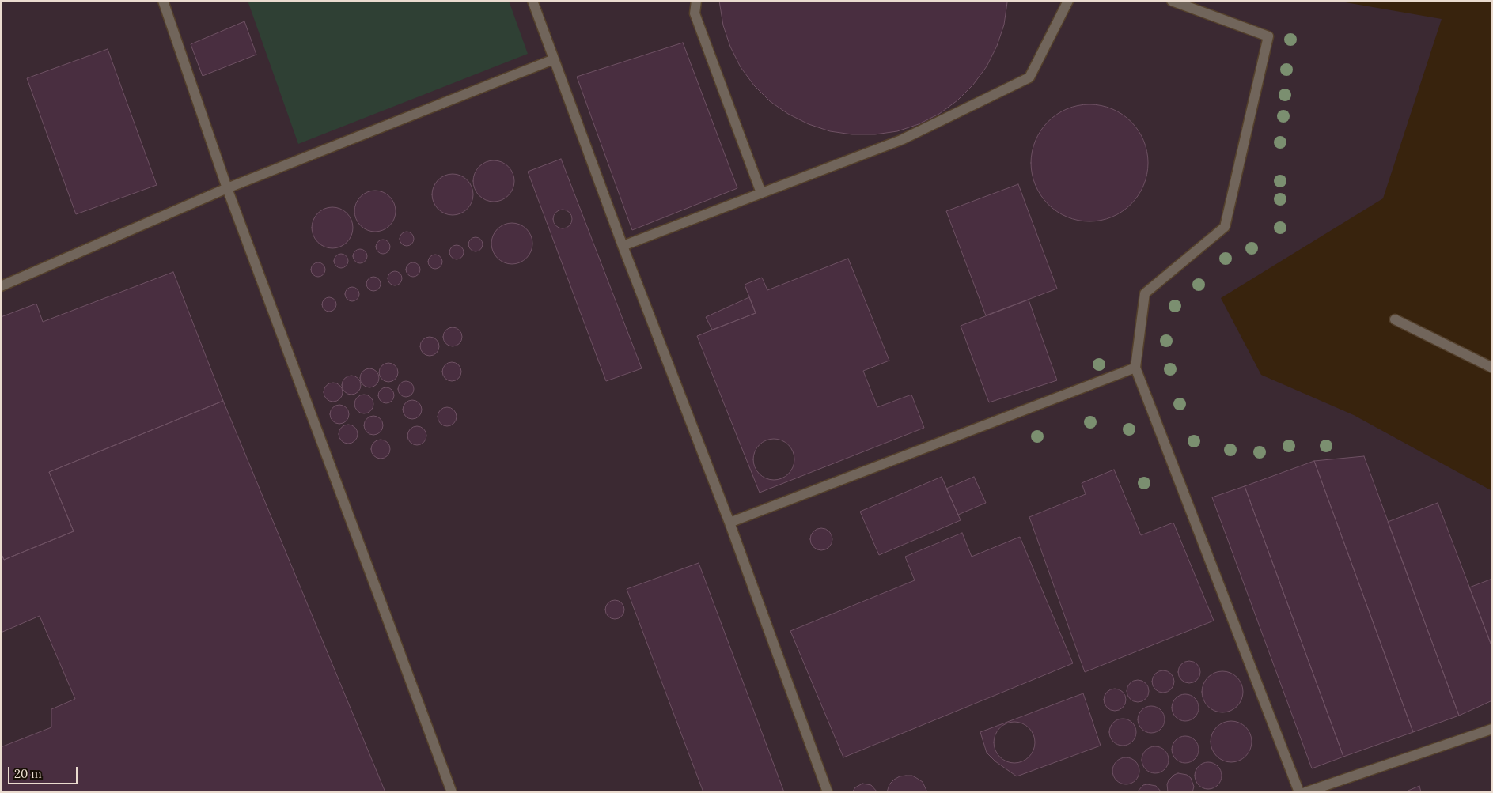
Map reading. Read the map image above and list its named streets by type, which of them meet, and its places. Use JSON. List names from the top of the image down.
{
  "scale_bar": "20 m"
}
